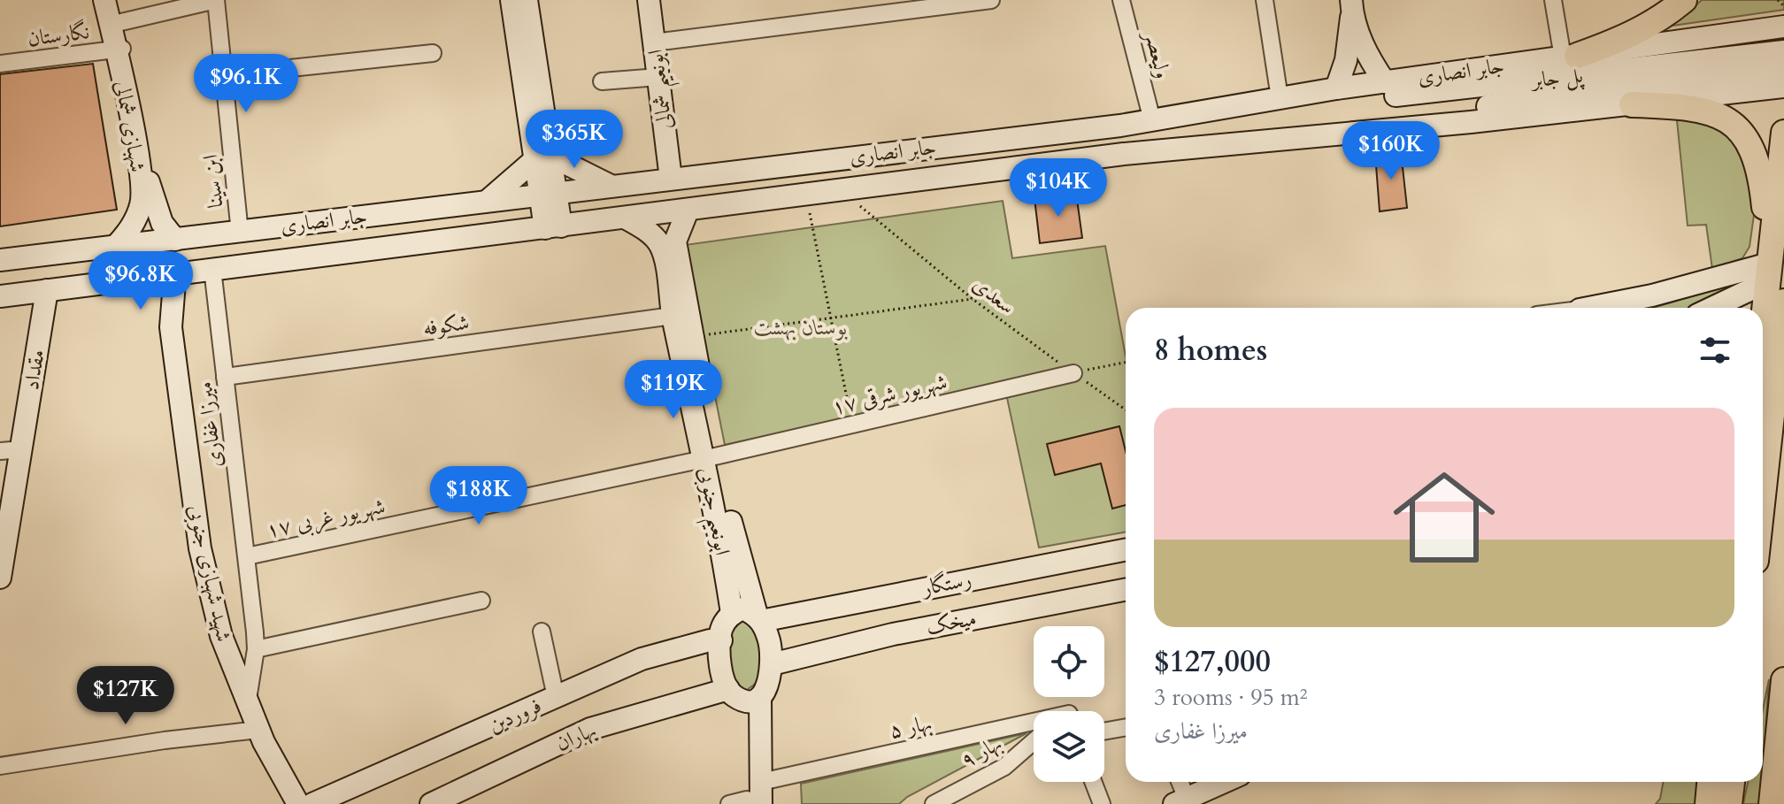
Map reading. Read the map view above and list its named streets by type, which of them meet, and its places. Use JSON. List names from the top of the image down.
{
  "streets": {
    "main road": [
      "جابر انصاری",
      "پل جابر",
      "ابونعیم شمالی",
      "شهبازی شمالی",
      "مقداد",
      "ابونعیم جنوبی",
      "شهید شهبازی جنوبی",
      "رستگار",
      "میخک",
      "فروردین",
      "بهاران"
    ],
    "street": [
      "نگارستان",
      "ولیعصر",
      "ابن سینا",
      "شکوفه",
      "۱۷ شهریور شرقی",
      "میرزا غفاری",
      "۱۷ شهریور غربی",
      "بهار ۵",
      "بهار ۹"
    ],
    "path": ["سعدی"]
  },
  "crossings": [
    ["نگارستان", "شهبازی شمالی"],
    ["ولیعصر", "جابر انصاری"],
    ["جابر انصاری", "پل جابر"],
    ["جابر انصاری", "ابونعیم شمالی"],
    ["جابر انصاری", "شهبازی شمالی"],
    ["جابر انصاری", "ابن سینا"],
    ["جابر انصاری", "سعدی"],
    ["جابر انصاری", "مقداد"],
    ["جابر انصاری", "میرزا غفاری"],
    ["جابر انصاری", "ابونعیم جنوبی"],
    ["جابر انصاری", "شهید شهبازی جنوبی"],
    ["سعدی", "۱۷ شهریور شرقی"],
    ["شکوفه", "میرزا غفاری"],
    ["شکوفه", "ابونعیم جنوبی"],
    ["۱۷ شهریور شرقی", "ابونعیم جنوبی"],
    ["۱۷ شهریور شرقی", "۱۷ شهریور غربی"],
    ["میرزا غفاری", "۱۷ شهریور غربی"],
    ["میرزا غفاری", "شهید شهبازی جنوبی"],
    ["ابونعیم جنوبی", "۱۷ شهریور غربی"],
    ["ابونعیم جنوبی", "رستگار"],
    ["ابونعیم جنوبی", "میخک"]
  ],
  "parks": ["بوستان بهشت"],
  "page": {
    "price": [
      "$96.1K",
      "$365K",
      "$160K",
      "$104K",
      "$96.8K",
      "$119K",
      "$188K",
      "$127K"
    ],
    "heading": "8 homes",
    "list": [
      {
        "name": "$127,000",
        "note": "3 rooms · 95 m² · میرزا غفاری"
      }
    ]
  }
}
